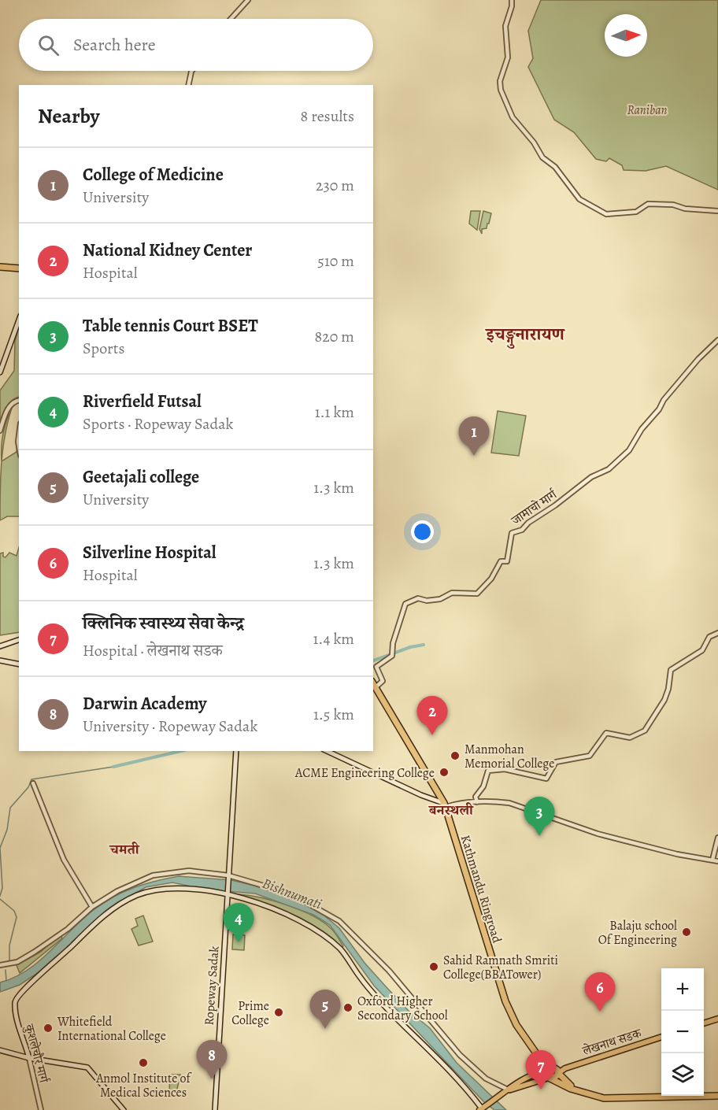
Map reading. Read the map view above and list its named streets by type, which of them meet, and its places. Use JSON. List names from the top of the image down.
{
  "streets": {
    "highway": ["Kathmandu Ringroad"],
    "main road": ["Ropeway Sadak", "लेखनाथ सडक", "कुशलेचौर मार्ग"],
    "street": ["जामाचो मार्ग"]
  },
  "crossings": [
    ["जामाचो मार्ग", "Kathmandu Ringroad"],
    ["Kathmandu Ringroad", "लेखनाथ सडक"],
    ["Ropeway Sadak", "कुशलेचौर मार्ग"]
  ],
  "districts": ["इचङ्गुनारायण", "बनस्थली", "चमती"],
  "water": ["Bishnumati"],
  "parks": ["Raniban"],
  "places": [
    "Manmohan Memorial College",
    "ACME Engineering College",
    "Balaju school Of Engineering",
    "Sahid Ramnath Smriti College(BBATower)",
    "Oxford Higher Secondary School",
    "Prime College",
    "Whitefield International College",
    "Anmol Institute of Medical Sciences"
  ],
  "north": "right",
  "page": {
    "search": "Search here",
    "heading": ["Nearby", "8 results"],
    "list": [
      {
        "mark": "1",
        "name": "College of Medicine",
        "note": "University",
        "value": "230 m"
      },
      {
        "mark": "2",
        "name": "National Kidney Center",
        "note": "Hospital",
        "value": "510 m"
      },
      {
        "mark": "3",
        "name": "Table tennis Court BSET",
        "note": "Sports",
        "value": "820 m"
      },
      {
        "mark": "4",
        "name": "Riverfield Futsal",
        "note": "Sports · Ropeway Sadak",
        "value": "1.1 km"
      },
      {
        "mark": "5",
        "name": "Geetajali college",
        "note": "University",
        "value": "1.3 km"
      },
      {
        "mark": "6",
        "name": "Silverline Hospital",
        "note": "Hospital",
        "value": "1.3 km"
      },
      {
        "mark": "7",
        "name": "क्लिनिक स्वास्थ्य सेवा केन्द्र",
        "note": "Hospital · लेखनाथ सडक",
        "value": "1.4 km"
      },
      {
        "mark": "8",
        "name": "Darwin Academy",
        "note": "University · Ropeway Sadak",
        "value": "1.5 km"
      }
    ],
    "pins": [
      "1",
      "2",
      "3",
      "4",
      "6",
      "5",
      "8",
      "7"
    ],
    "map_buttons": ["+", "−"]
  }
}
